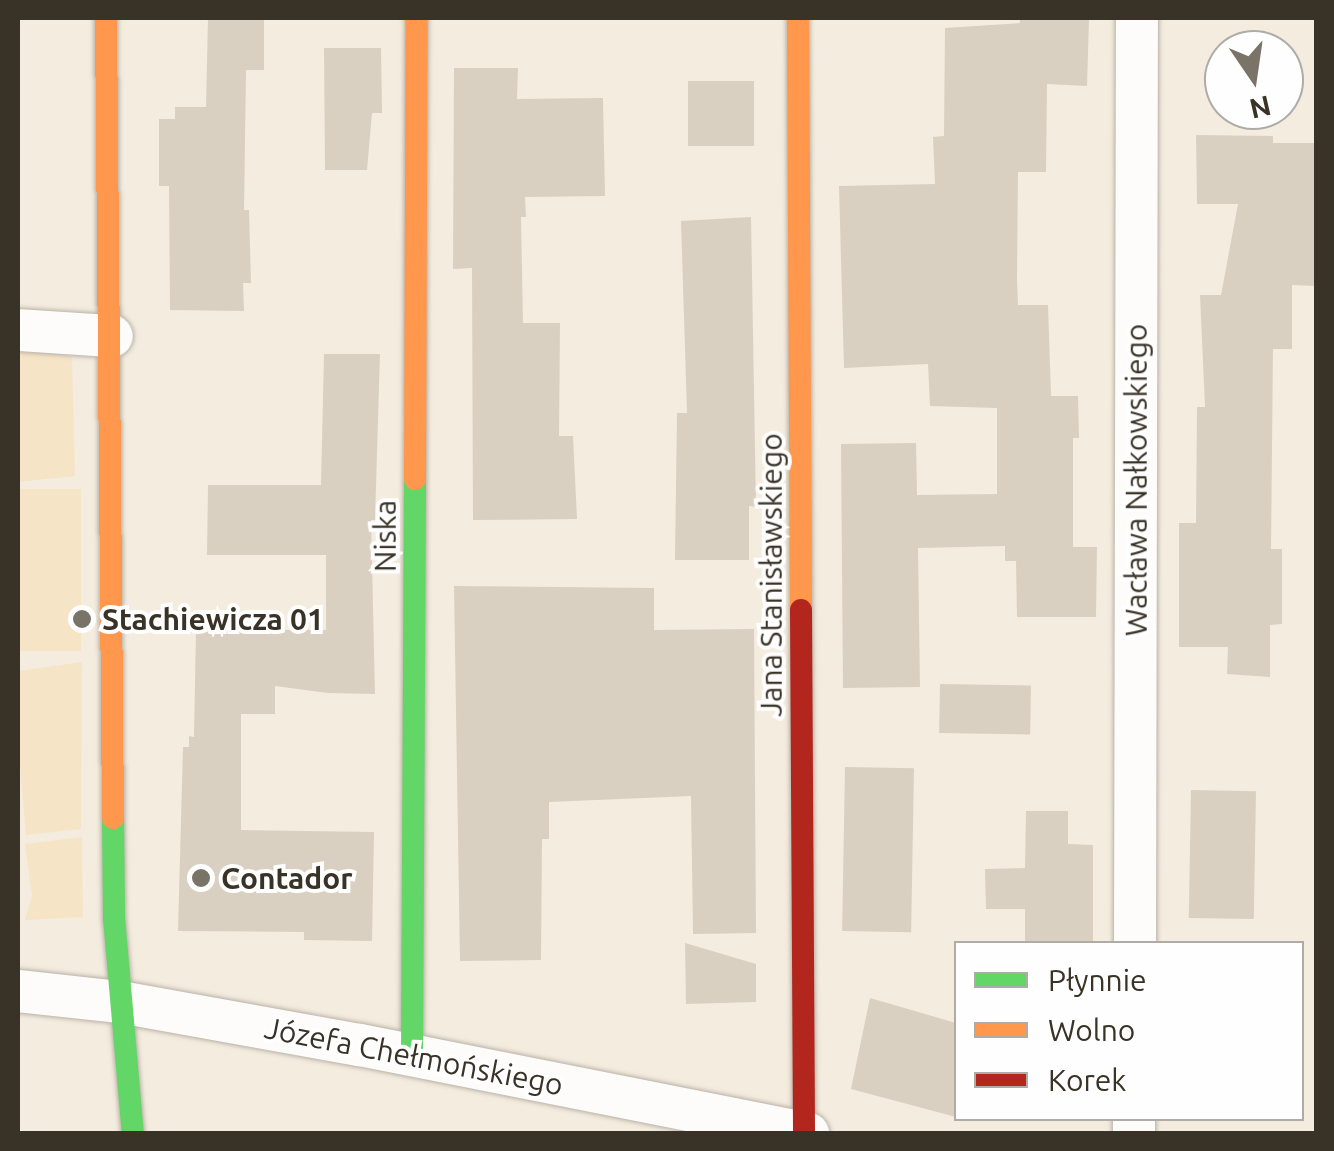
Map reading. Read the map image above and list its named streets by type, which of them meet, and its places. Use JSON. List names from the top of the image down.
{
  "streets": {
    "street": [
      "Wacława Nałkowskiego",
      "Niska",
      "Jana Stanisławskiego",
      "Józefa Chełmońskiego"
    ]
  },
  "crossings": [
    ["Niska", "Józefa Chełmońskiego"],
    ["Jana Stanisławskiego", "Józefa Chełmońskiego"]
  ],
  "places": ["Stachiewicza 01", "Contador"],
  "legend": ["Płynnie", "Wolno", "Korek"],
  "north": "bottom"
}
